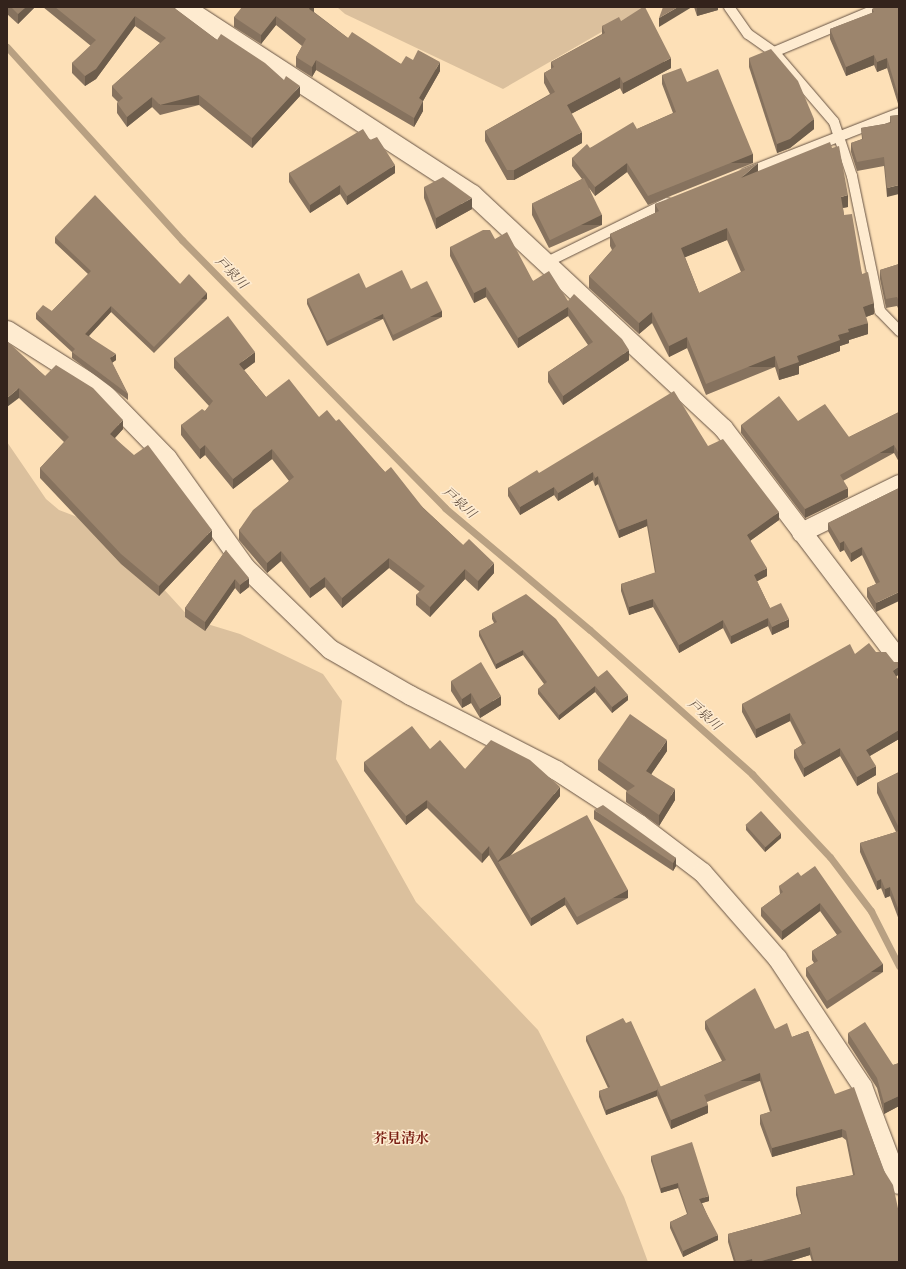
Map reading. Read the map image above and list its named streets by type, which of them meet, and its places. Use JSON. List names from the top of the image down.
{
  "districts": ["芥見清水"],
  "water": ["戸泉川"]
}
